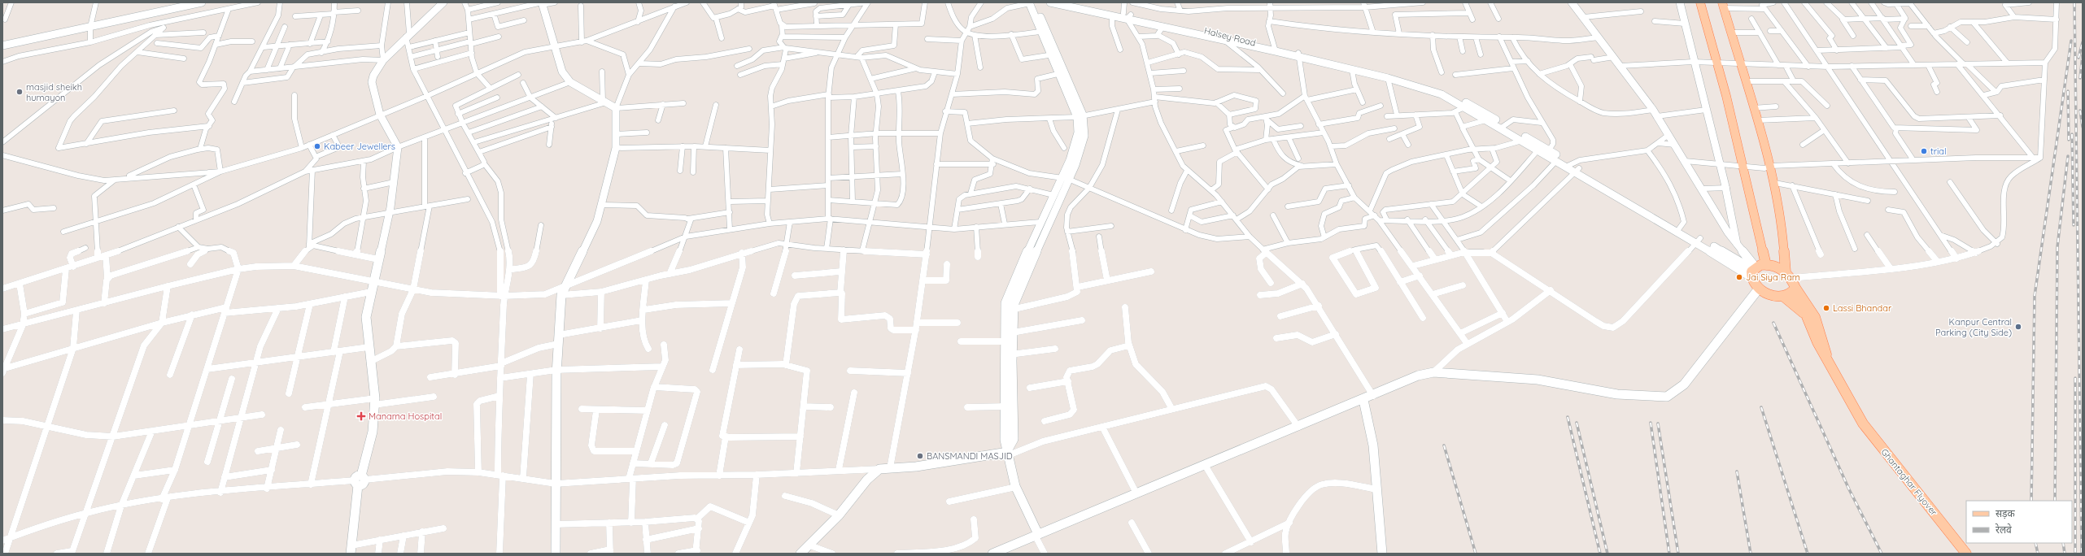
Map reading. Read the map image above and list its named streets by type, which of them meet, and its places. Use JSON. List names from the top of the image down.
{
  "streets": {
    "main road": ["Ghantaghar Flyover"],
    "street": ["Halsey Road"]
  },
  "places": {
    "other": [
      "masjid sheikh humayon",
      "Kabeer Jewellers",
      "trial",
      "Jai Siya Ram",
      "Lassi Bhandar",
      "Kanpur Central Parking (City Side)",
      "BANSMANDI MASJID"
    ],
    "health": ["Manama Hospital"]
  },
  "legend": ["सड़क", "रेलवे"]
}
